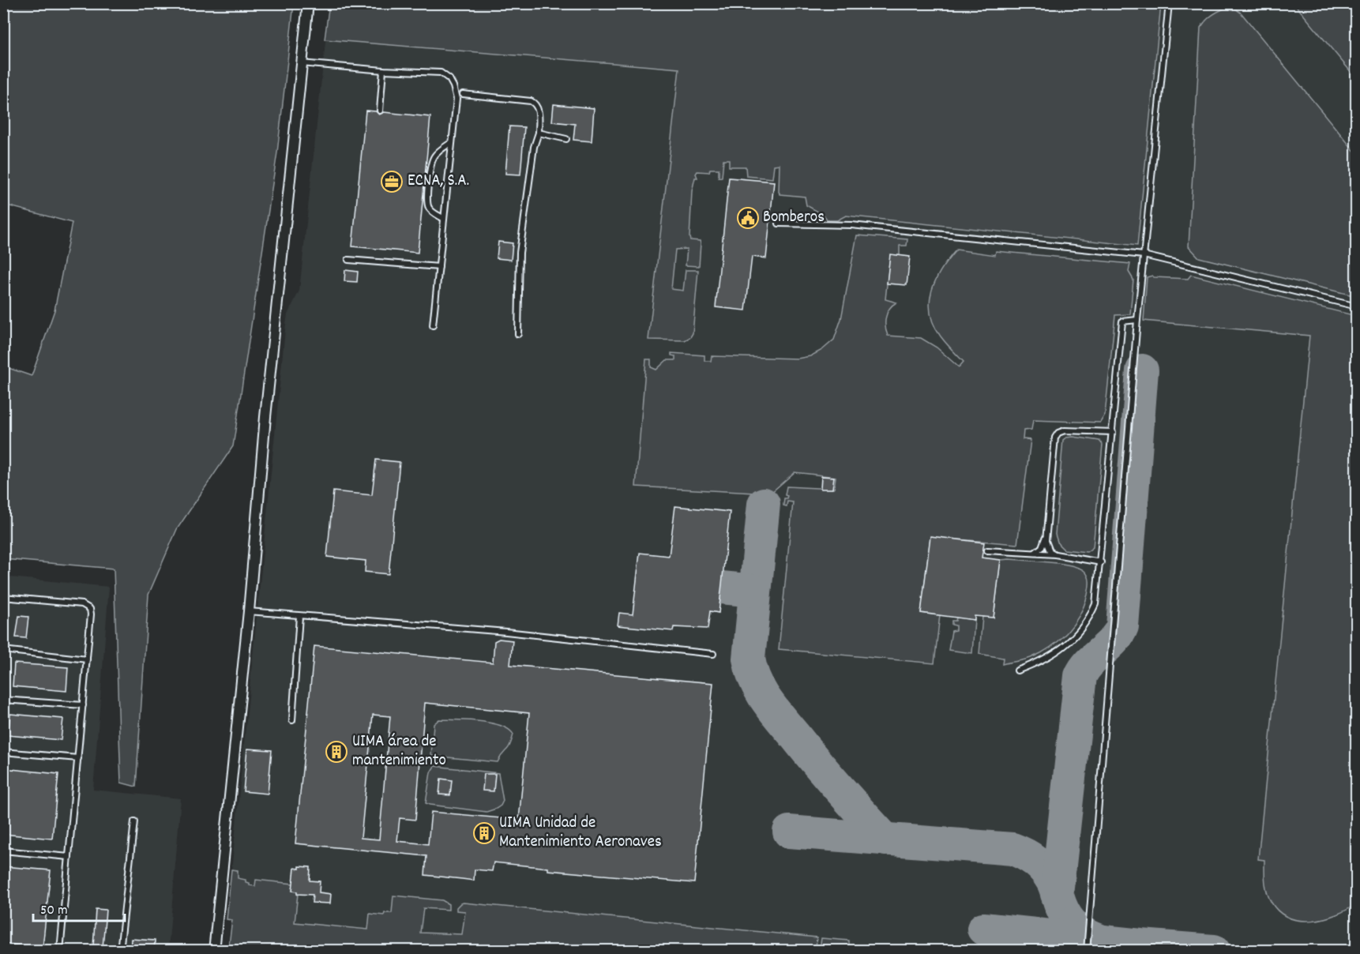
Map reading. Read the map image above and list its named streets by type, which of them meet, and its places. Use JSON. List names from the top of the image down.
{
  "places": {
    "office": ["ECNA, S.A."],
    "public building": ["Bomberos"],
    "building": ["UIMA área de mantenimiento", "UIMA Unidad de Mantenimiento Aeronaves"]
  },
  "scale_bar": "50 m"
}
